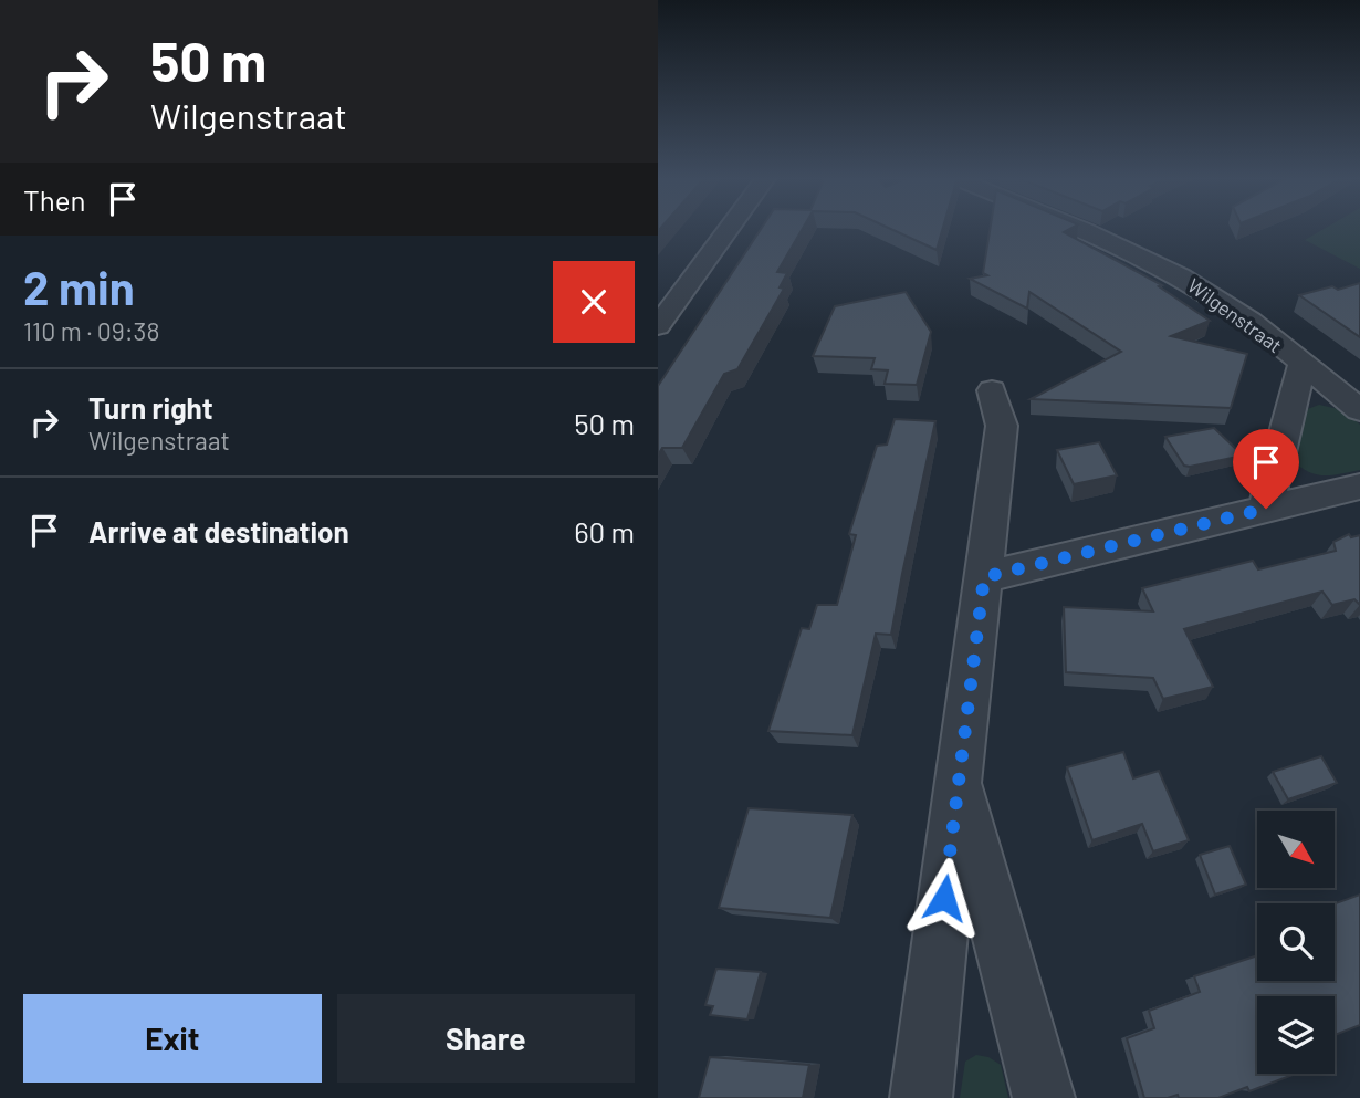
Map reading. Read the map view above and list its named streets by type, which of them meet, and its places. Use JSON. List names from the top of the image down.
{
  "streets": {
    "street": ["Wilgenstraat"]
  },
  "north": "bottom right",
  "page": {
    "turn": ["50 m", "Wilgenstraat"],
    "then": "Then",
    "heading": ["2 min", "110 m · 09:38"],
    "list": [
      {
        "name": "Turn right",
        "note": "Wilgenstraat",
        "value": "50 m"
      },
      {
        "name": "Arrive at destination",
        "value": "60 m"
      }
    ],
    "buttons": ["Exit", "Share"]
  }
}
